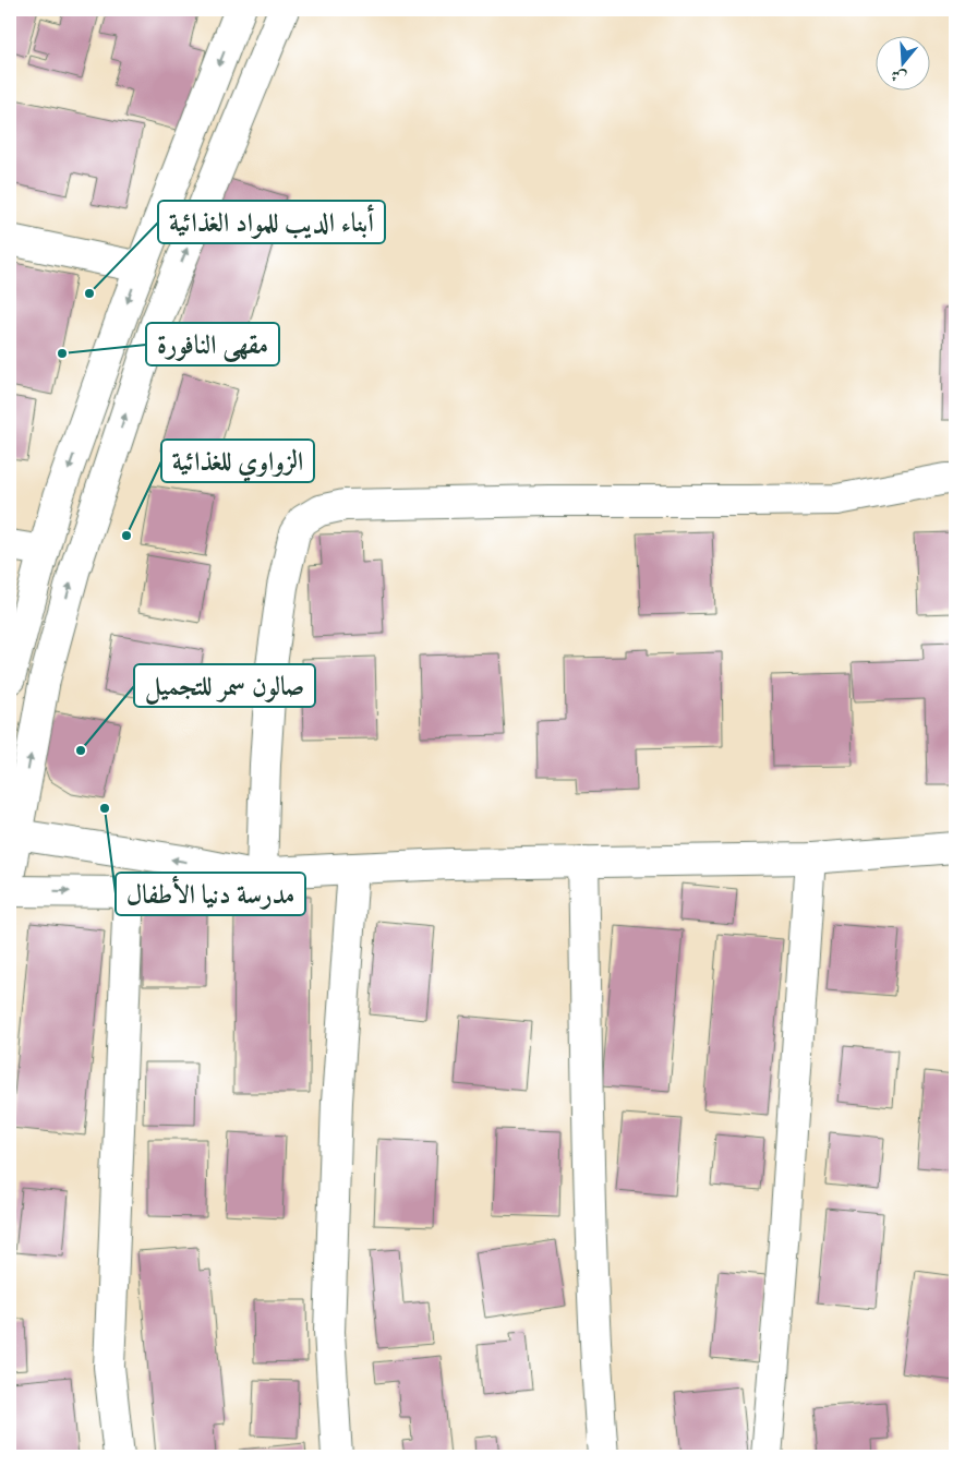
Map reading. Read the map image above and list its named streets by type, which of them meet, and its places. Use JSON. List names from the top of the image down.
{
  "places": [
    "أبناء الديب للمواد الغذائية",
    "مقهى النافورة",
    "الزواوي للغذائية",
    "صالون سمر للتجميل",
    "مدرسة دنيا الأطفال"
  ],
  "north": "bottom"
}
